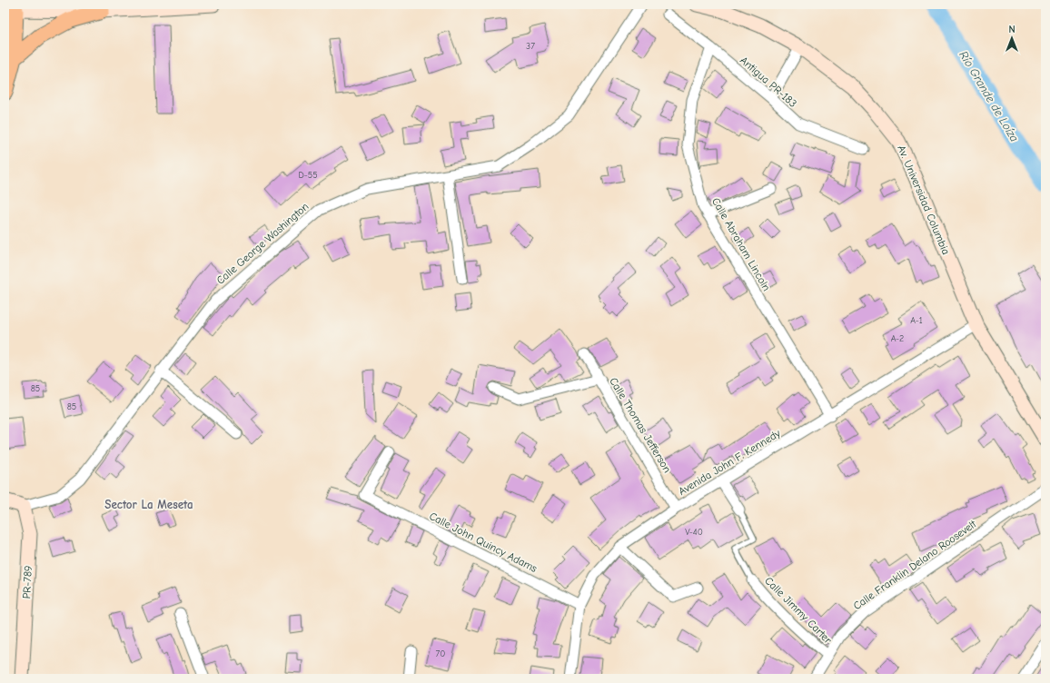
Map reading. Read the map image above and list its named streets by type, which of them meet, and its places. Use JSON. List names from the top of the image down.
{
  "streets": {
    "main road": ["Av. Universidad Columbia", "PR-789"],
    "street": [
      "Antigua PR-183",
      "Calle George Washington",
      "Calle Abraham Lincoln",
      "Calle Thomas Jefferson",
      "Avenida John F. Kennedy",
      "Calle John Quincy Adams",
      "Calle Franklin Delano Roosevelt",
      "Calle Jimmy Carter"
    ]
  },
  "crossings": [
    ["Antigua PR-183", "Calle Abraham Lincoln"],
    ["Av. Universidad Columbia", "Avenida John F. Kennedy"],
    ["Calle George Washington", "PR-789"],
    ["Calle Abraham Lincoln", "Avenida John F. Kennedy"],
    ["Calle Thomas Jefferson", "Avenida John F. Kennedy"],
    ["Avenida John F. Kennedy", "Calle John Quincy Adams"],
    ["Calle Franklin Delano Roosevelt", "Calle Jimmy Carter"]
  ],
  "districts": ["Sector La Meseta"],
  "water": ["Río Grande de Loíza"],
  "house_numbers": [
    "37",
    "D-55",
    "A-1",
    "A-2",
    "85",
    "85",
    "V-40",
    "70"
  ],
  "north": "top"
}
